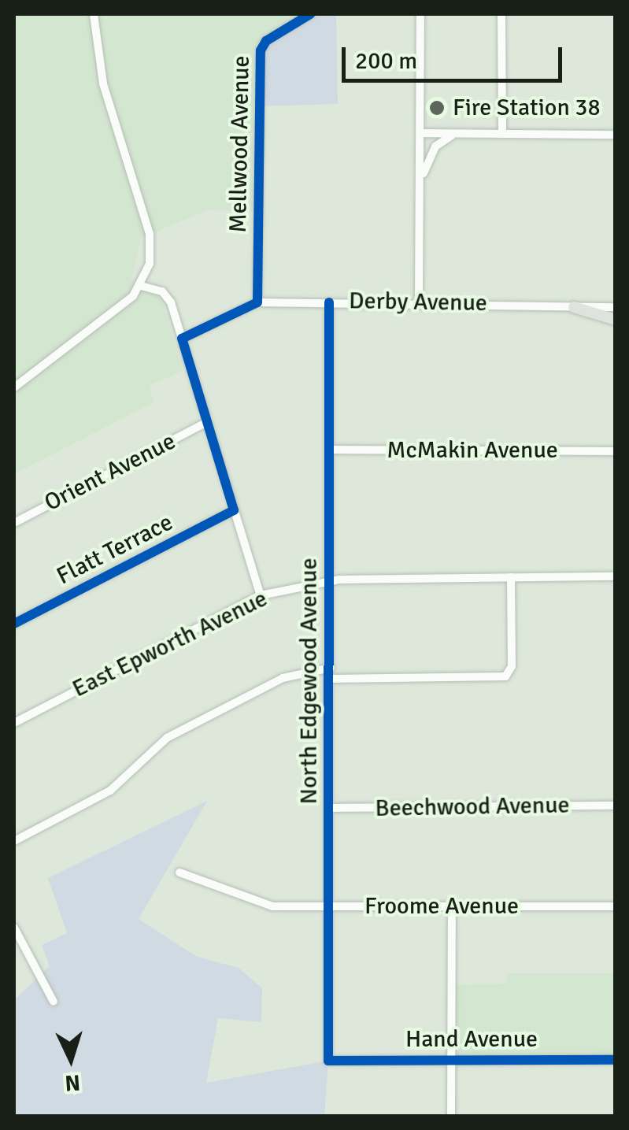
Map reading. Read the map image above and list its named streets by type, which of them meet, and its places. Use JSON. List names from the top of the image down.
{
  "streets": {
    "street": [
      "Mellwood Avenue",
      "Derby Avenue",
      "McMakin Avenue",
      "Orient Avenue",
      "Flatt Terrace",
      "East Epworth Avenue",
      "North Edgewood Avenue",
      "Beechwood Avenue",
      "Froome Avenue",
      "Hand Avenue"
    ]
  },
  "crossings": [
    ["Mellwood Avenue", "Derby Avenue"],
    ["Derby Avenue", "North Edgewood Avenue"],
    ["McMakin Avenue", "North Edgewood Avenue"],
    ["East Epworth Avenue", "North Edgewood Avenue"],
    ["North Edgewood Avenue", "Beechwood Avenue"],
    ["North Edgewood Avenue", "Froome Avenue"],
    ["North Edgewood Avenue", "Hand Avenue"]
  ],
  "places": ["Fire Station 38"],
  "scale_bar": "200 m",
  "north": "bottom"
}
